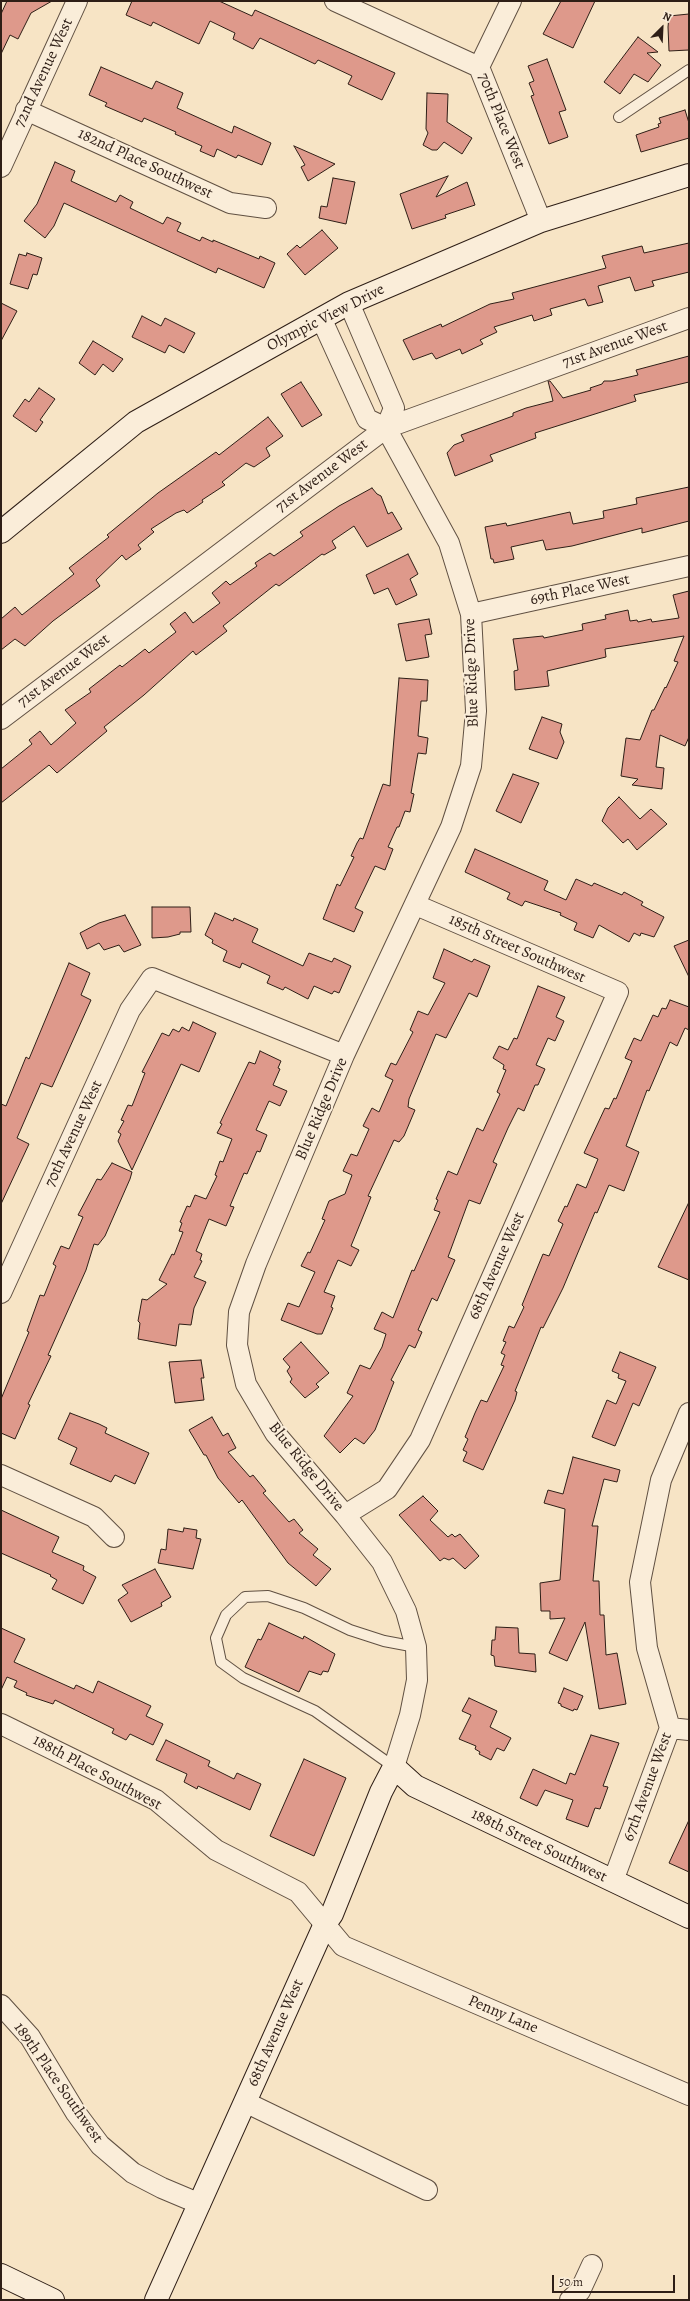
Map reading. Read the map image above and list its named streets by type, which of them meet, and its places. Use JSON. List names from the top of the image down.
{
  "streets": {
    "street": [
      "72nd Avenue West",
      "70th Place West",
      "182nd Place Southwest",
      "Olympic View Drive",
      "71st Avenue West",
      "69th Place West",
      "Blue Ridge Drive",
      "185th Street Southwest",
      "70th Avenue West",
      "68th Avenue West",
      "188th Place Southwest",
      "67th Avenue West",
      "188th Street Southwest",
      "Penny Lane",
      "189th Place Southwest"
    ]
  },
  "crossings": [
    ["72nd Avenue West", "182nd Place Southwest"],
    ["70th Place West", "Olympic View Drive"],
    ["71st Avenue West", "Blue Ridge Drive"],
    ["69th Place West", "Blue Ridge Drive"],
    ["Blue Ridge Drive", "185th Street Southwest"],
    ["Blue Ridge Drive", "70th Avenue West"],
    ["Blue Ridge Drive", "68th Avenue West"],
    ["Blue Ridge Drive", "188th Street Southwest"],
    ["185th Street Southwest", "68th Avenue West"],
    ["68th Avenue West", "188th Place Southwest"],
    ["68th Avenue West", "188th Street Southwest"],
    ["68th Avenue West", "Penny Lane"],
    ["68th Avenue West", "189th Place Southwest"],
    ["188th Place Southwest", "Penny Lane"],
    ["67th Avenue West", "188th Street Southwest"]
  ],
  "scale_bar": "50 m",
  "north": "top right"
}
